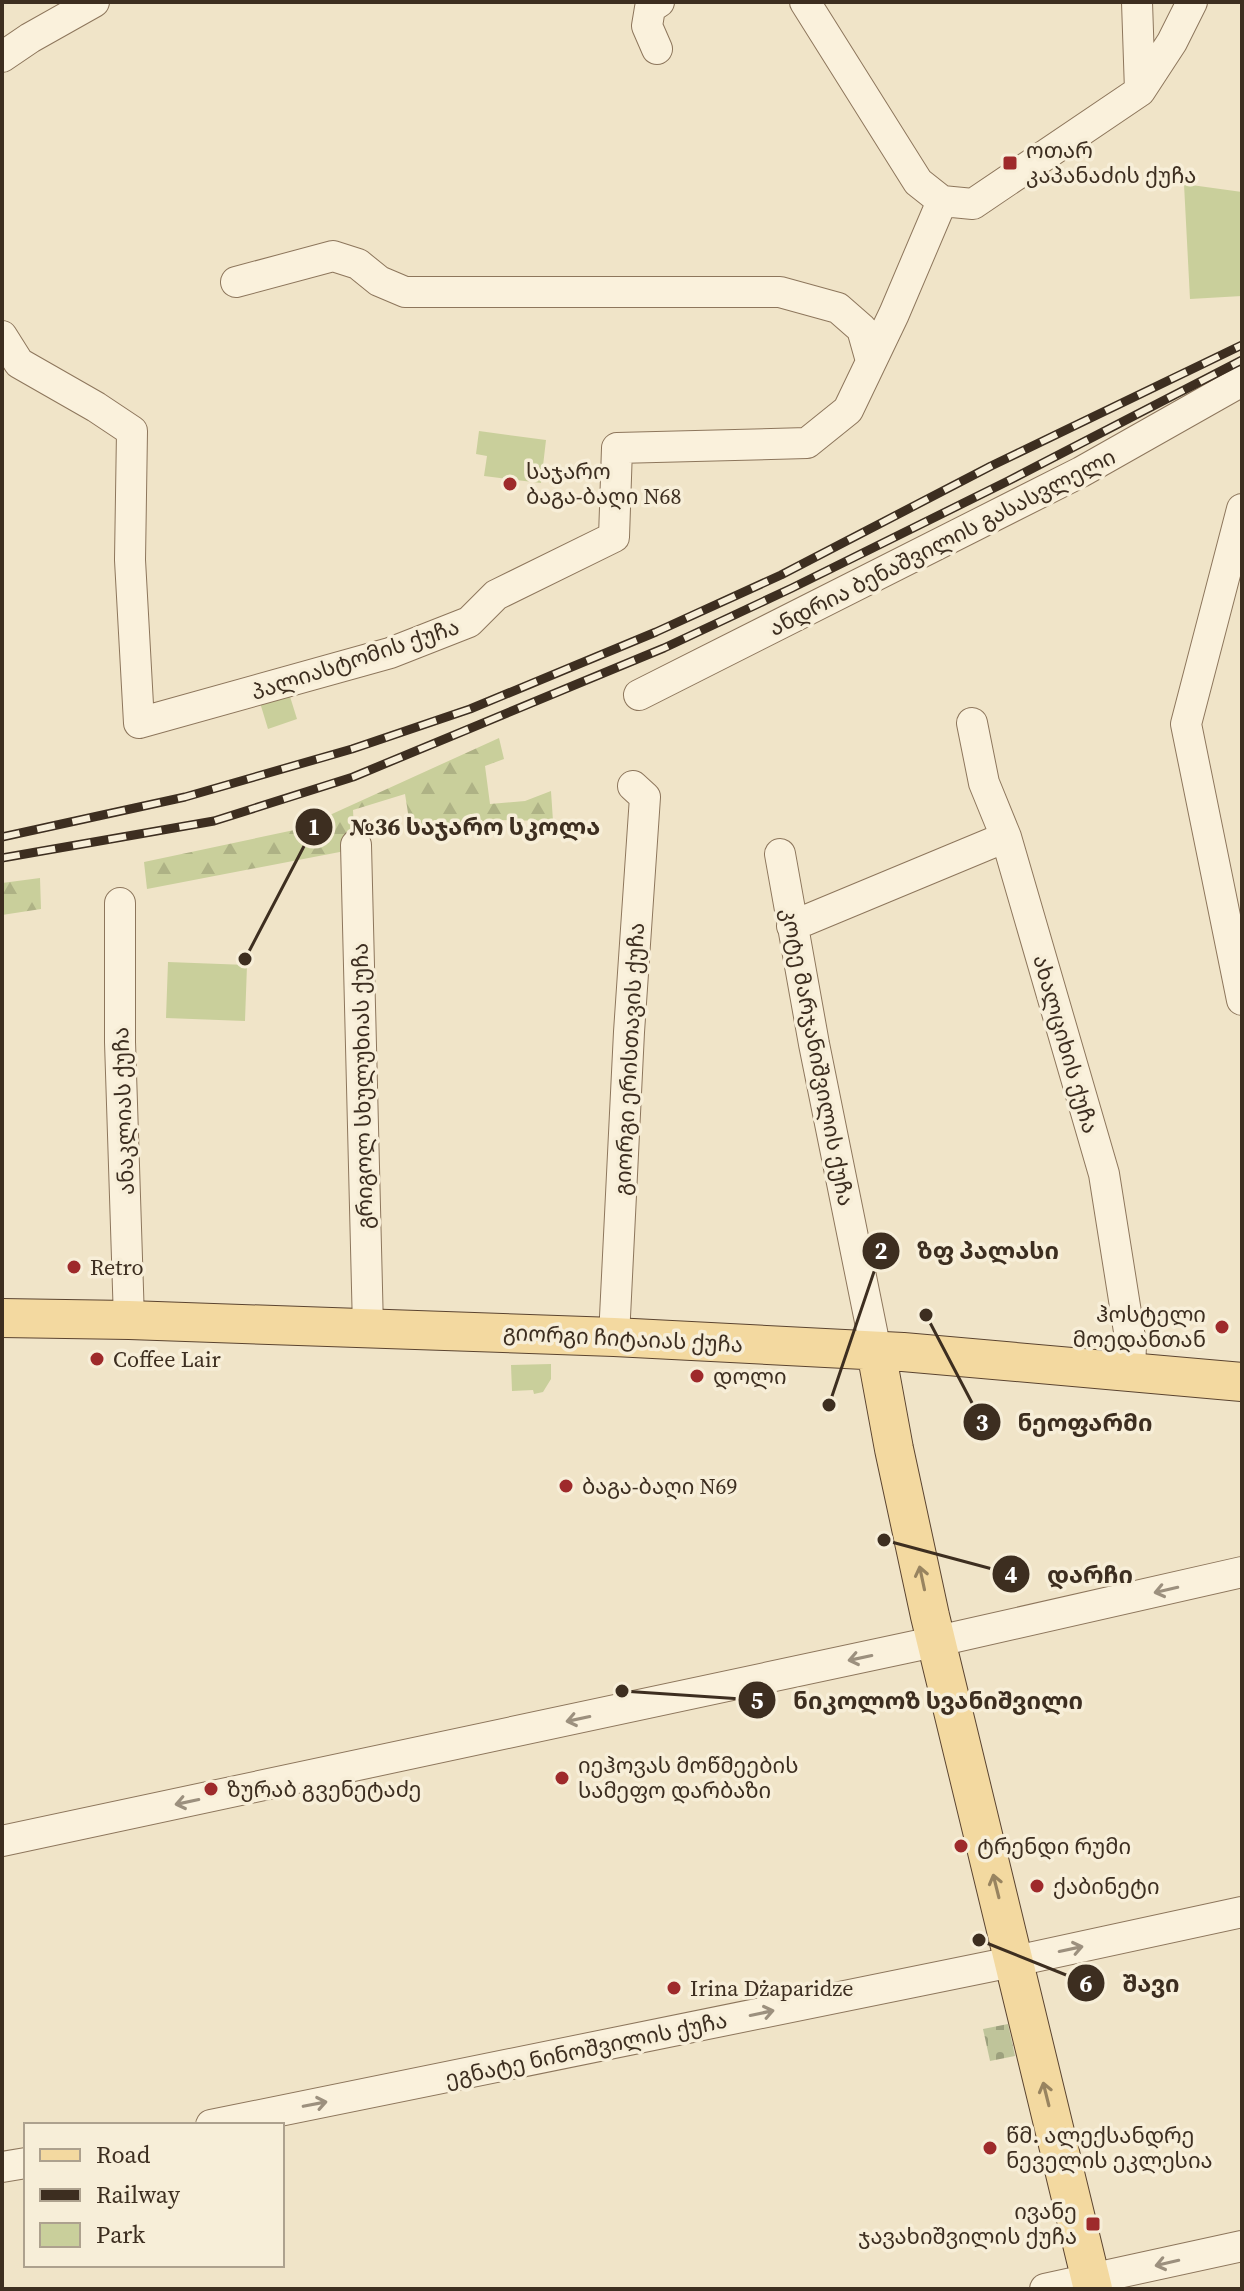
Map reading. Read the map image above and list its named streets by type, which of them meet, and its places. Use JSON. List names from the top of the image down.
{
  "streets": {
    "main road": ["კოტე მარჯანიშვილის ქუჩა", "გიორგი ჩიტაიას ქუჩა"],
    "street": [
      "ანდრია ბენაშვილის გასასვლელი",
      "პალიასტომის ქუჩა",
      "ახალციხის ქუჩა",
      "გიორგი ერისთავის ქუჩა",
      "გრიგოლ სხულუხიას ქუჩა",
      "ანაკლიას ქუჩა",
      "ეგნატე ნინოშვილის ქუჩა"
    ]
  },
  "crossings": [
    ["ახალციხის ქუჩა", "გიორგი ჩიტაიას ქუჩა"],
    ["კოტე მარჯანიშვილის ქუჩა", "გიორგი ჩიტაიას ქუჩა"],
    ["კოტე მარჯანიშვილის ქუჩა", "ეგნატე ნინოშვილის ქუჩა"],
    ["გიორგი ერისთავის ქუჩა", "გიორგი ჩიტაიას ქუჩა"],
    ["გრიგოლ სხულუხიას ქუჩა", "გიორგი ჩიტაიას ქუჩა"],
    ["ანაკლიას ქუჩა", "გიორგი ჩიტაიას ქუჩა"]
  ],
  "one_way": ["კოტე მარჯანიშვილის ქუჩა", "ეგნატე ნინოშვილის ქუჩა"],
  "places": {
    "transit": ["ოთარ კაპანაძის ქუჩა", "ივანე ჯავახიშვილის ქუჩა"],
    "other": [
      "საჯარო ბაგა-ბაღი N68",
      "№36 საჯარო სკოლა",
      "Retro",
      "ნეოფარმი",
      "ჰოსტელი მოედანთან",
      "Coffee Lair",
      "დოლი",
      "ზფ პალასი",
      "ბაგა-ბაღი N69",
      "დარჩი",
      "ნიკოლოზ სვანიშვილი",
      "იეჰოვას მოწმეების სამეფო დარბაზი",
      "ზურაბ გვენეტაძე",
      "ტრენდი რუმი",
      "ქაბინეტი",
      "შავი",
      "Irina Dżaparidze",
      "წმ. ალექსანდრე ნეველის ეკლესია"
    ]
  },
  "legend": ["Road", "Railway", "Park"]
}
